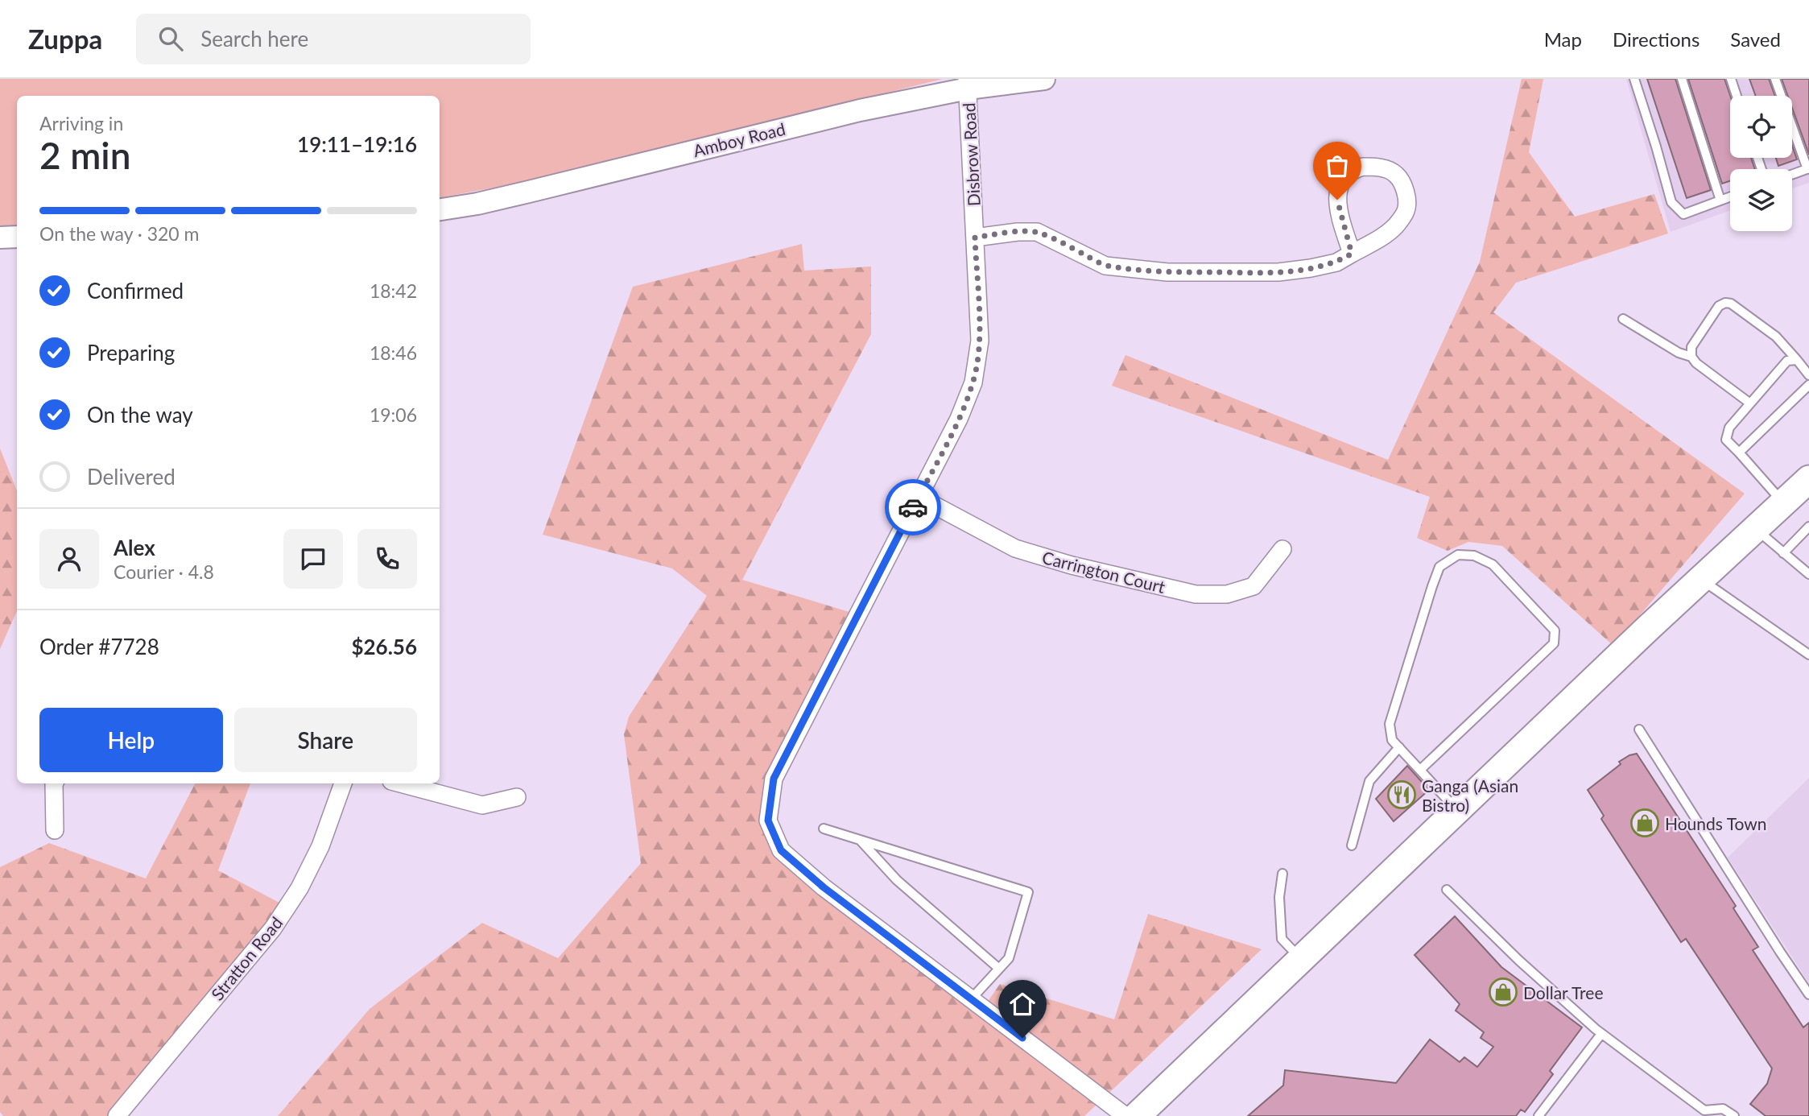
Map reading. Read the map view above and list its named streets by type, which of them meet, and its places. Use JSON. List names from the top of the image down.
{
  "streets": {
    "street": [
      "Amboy Road",
      "Disbrow Road",
      "Carrington Court",
      "Stratton Road"
    ]
  },
  "crossings": [
    ["Amboy Road", "Disbrow Road"],
    ["Disbrow Road", "Carrington Court"]
  ],
  "places": {
    "restaurant": ["Ganga (Asian Bistro)"],
    "shop": ["Hounds Town", "Dollar Tree"]
  },
  "page": {
    "header": "Zuppa",
    "search": "Search here",
    "nav": ["Map", "Directions", "Saved"],
    "heading": ["2 min", "Arriving in", "19:11–19:16"],
    "panel": [
      "Alex",
      "Courier · 4.8",
      "Order #7728",
      "$26.56"
    ],
    "bar": "On the way · 320 m",
    "list": [
      ["Confirmed", "18:42"],
      ["Preparing", "18:46"],
      ["On the way", "19:06"],
      "Delivered"
    ],
    "buttons": ["Help", "Share"]
  }
}
